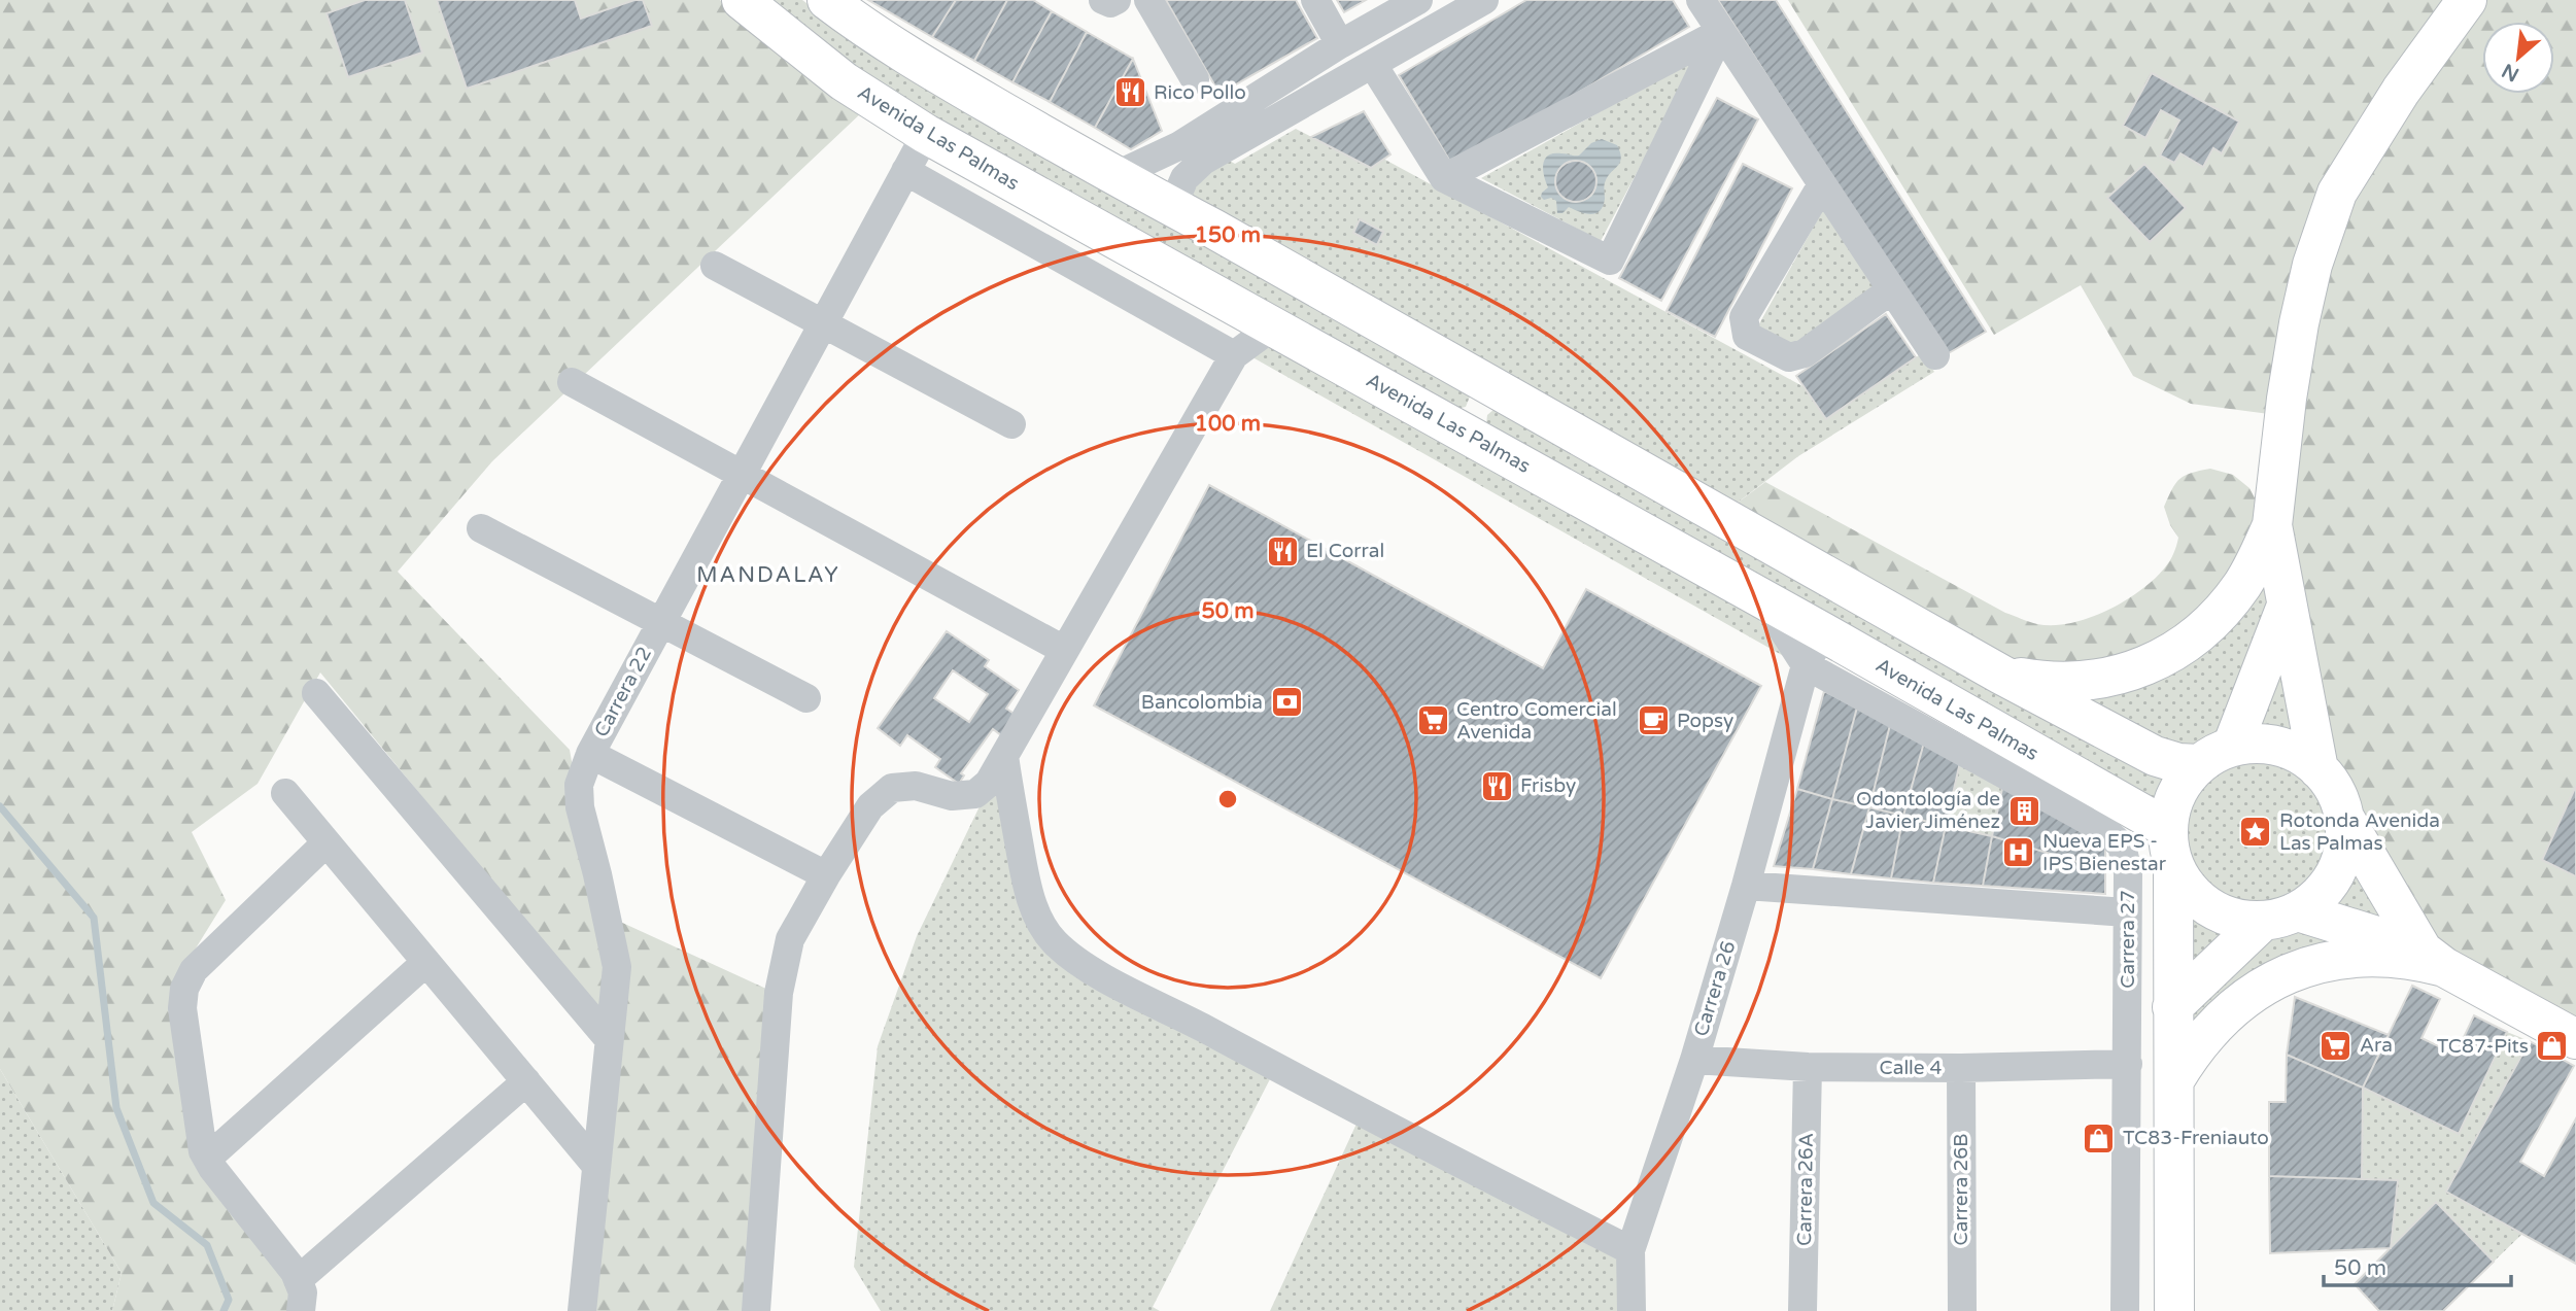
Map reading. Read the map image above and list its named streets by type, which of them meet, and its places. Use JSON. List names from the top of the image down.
{
  "streets": {
    "main road": ["Avenida Las Palmas"],
    "street": [
      "Carrera 22",
      "Carrera 27",
      "Carrera 26",
      "Calle 4",
      "Carrera 26A",
      "Carrera 26B"
    ]
  },
  "crossings": [
    ["Avenida Las Palmas", "Carrera 22"],
    ["Avenida Las Palmas", "Carrera 27"],
    ["Avenida Las Palmas", "Carrera 26"],
    ["Carrera 27", "Carrera 26"],
    ["Carrera 27", "Calle 4"],
    ["Carrera 26", "Calle 4"],
    ["Calle 4", "Carrera 26A"],
    ["Calle 4", "Carrera 26B"]
  ],
  "districts": ["MANDALAY"],
  "places": {
    "restaurant": ["Rico Pollo", "El Corral", "Frisby"],
    "bank": ["Bancolombia"],
    "supermarket": ["Centro Comercial Avenida", "Ara"],
    "cafe": ["Popsy"],
    "building": ["Odontología de Javier Jiménez"],
    "place": ["Rotonda Avenida Las Palmas"],
    "hospital": ["Nueva EPS - IPS Bienestar"],
    "shop": ["TC87-Pits", "TC83-Freniauto"]
  },
  "scale_bar": "50 m",
  "north": "bottom left",
  "rings": ["150 m", "100 m", "50 m"]
}
